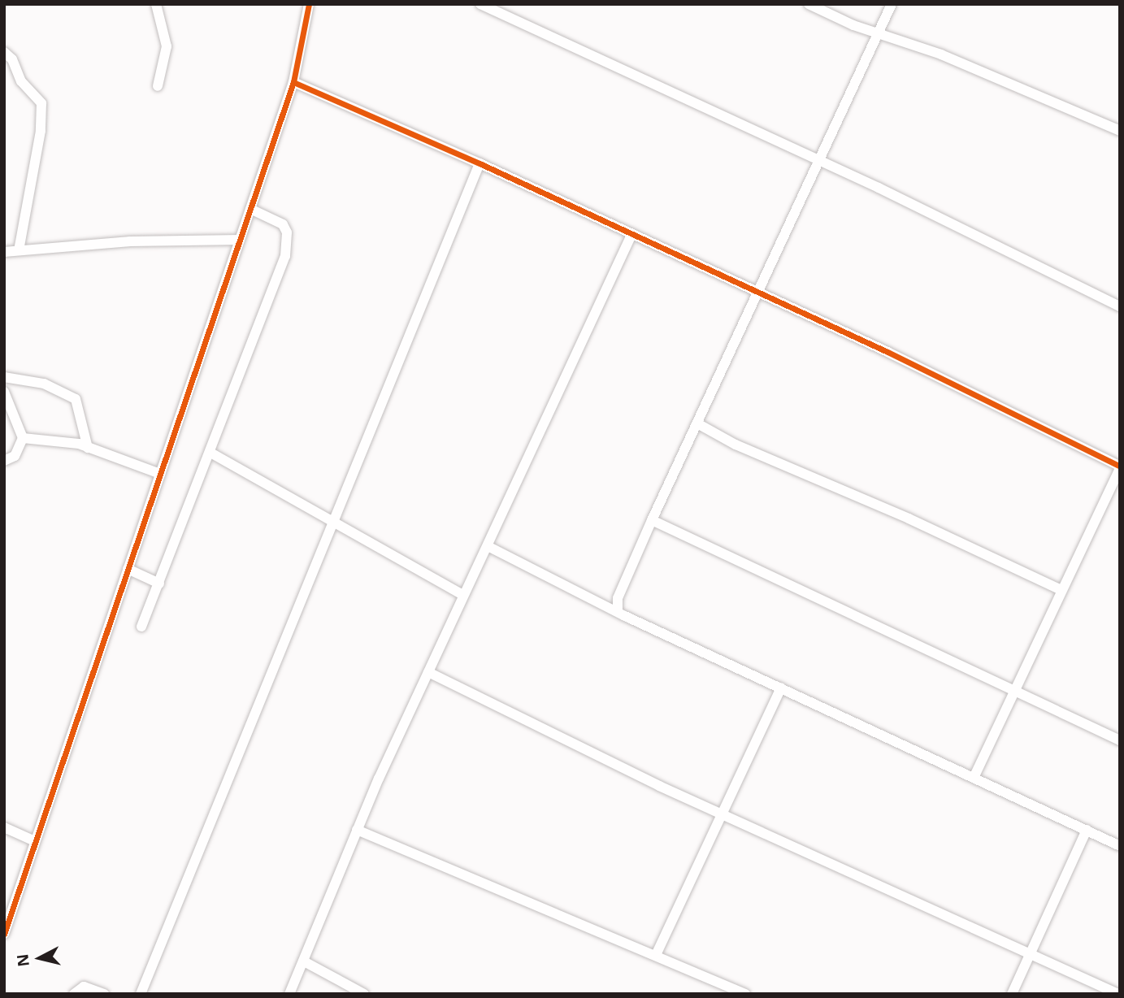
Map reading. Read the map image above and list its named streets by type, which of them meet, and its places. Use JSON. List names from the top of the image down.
{
  "north": "left"
}
